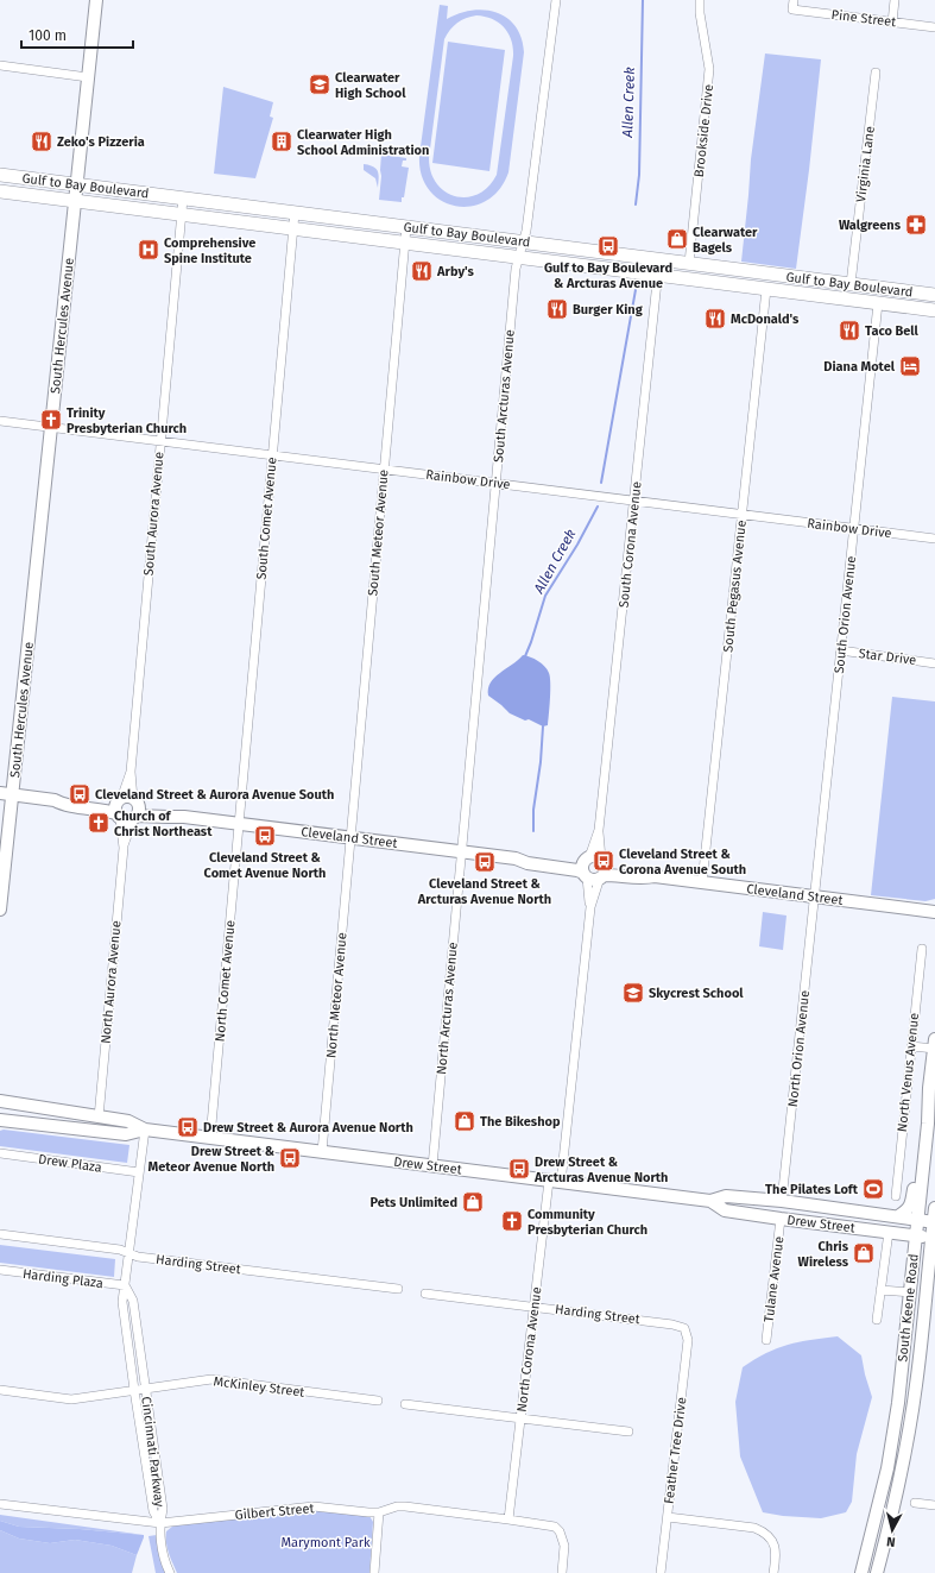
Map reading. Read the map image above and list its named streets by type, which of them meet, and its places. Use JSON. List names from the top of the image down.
{
  "streets": {
    "main road": [
      "Gulf to Bay Boulevard",
      "South Hercules Avenue",
      "Cleveland Street",
      "Drew Street",
      "South Keene Road"
    ],
    "street": [
      "Pine Street",
      "Brookside Drive",
      "Virginia Lane",
      "South Arcturas Avenue",
      "Rainbow Drive",
      "South Aurora Avenue",
      "South Comet Avenue",
      "South Meteor Avenue",
      "South Corona Avenue",
      "South Pegasus Avenue",
      "South Orion Avenue",
      "Star Drive",
      "North Comet Avenue",
      "North Aurora Avenue",
      "North Meteor Avenue",
      "North Arcturas Avenue",
      "North Orion Avenue",
      "North Venus Avenue",
      "Drew Plaza",
      "Harding Street",
      "Harding Plaza",
      "Tulane Avenue",
      "North Corona Avenue",
      "McKinley Street",
      "Feather Tree Drive",
      "Cincinnati Parkway",
      "Gilbert Street"
    ]
  },
  "crossings": [
    ["Brookside Drive", "Gulf to Bay Boulevard"],
    ["Virginia Lane", "Gulf to Bay Boulevard"],
    ["Gulf to Bay Boulevard", "South Hercules Avenue"],
    ["Gulf to Bay Boulevard", "South Arcturas Avenue"],
    ["Gulf to Bay Boulevard", "South Aurora Avenue"],
    ["Gulf to Bay Boulevard", "South Comet Avenue"],
    ["Gulf to Bay Boulevard", "South Meteor Avenue"],
    ["Gulf to Bay Boulevard", "South Corona Avenue"],
    ["Gulf to Bay Boulevard", "South Pegasus Avenue"],
    ["Gulf to Bay Boulevard", "South Orion Avenue"],
    ["South Hercules Avenue", "Rainbow Drive"],
    ["South Hercules Avenue", "Cleveland Street"],
    ["South Arcturas Avenue", "Rainbow Drive"],
    ["South Arcturas Avenue", "Cleveland Street"],
    ["South Arcturas Avenue", "North Arcturas Avenue"],
    ["Rainbow Drive", "South Aurora Avenue"],
    ["Rainbow Drive", "South Comet Avenue"],
    ["Rainbow Drive", "South Meteor Avenue"],
    ["Rainbow Drive", "South Corona Avenue"],
    ["Rainbow Drive", "South Pegasus Avenue"],
    ["Rainbow Drive", "South Orion Avenue"],
    ["South Aurora Avenue", "Cleveland Street"],
    ["South Aurora Avenue", "North Aurora Avenue"],
    ["South Comet Avenue", "Cleveland Street"],
    ["South Comet Avenue", "North Comet Avenue"],
    ["South Meteor Avenue", "Cleveland Street"],
    ["South Meteor Avenue", "North Meteor Avenue"],
    ["South Corona Avenue", "Cleveland Street"],
    ["South Pegasus Avenue", "Cleveland Street"],
    ["South Orion Avenue", "Star Drive"],
    ["South Orion Avenue", "Cleveland Street"],
    ["South Orion Avenue", "North Orion Avenue"],
    ["Cleveland Street", "North Comet Avenue"],
    ["Cleveland Street", "North Aurora Avenue"],
    ["Cleveland Street", "North Meteor Avenue"],
    ["Cleveland Street", "North Arcturas Avenue"],
    ["Cleveland Street", "North Orion Avenue"],
    ["North Comet Avenue", "Drew Street"],
    ["North Aurora Avenue", "Drew Street"],
    ["North Meteor Avenue", "Drew Street"],
    ["North Arcturas Avenue", "Drew Street"],
    ["North Orion Avenue", "Drew Street"],
    ["Drew Plaza", "Cincinnati Parkway"],
    ["Drew Street", "Tulane Avenue"],
    ["Drew Street", "South Keene Road"],
    ["Drew Street", "North Corona Avenue"],
    ["Drew Street", "Cincinnati Parkway"],
    ["Harding Street", "North Corona Avenue"],
    ["Harding Street", "Feather Tree Drive"],
    ["Harding Street", "Cincinnati Parkway"],
    ["Harding Plaza", "Cincinnati Parkway"],
    ["North Corona Avenue", "Gilbert Street"],
    ["McKinley Street", "Cincinnati Parkway"],
    ["Cincinnati Parkway", "Gilbert Street"]
  ],
  "water": ["Allen Creek"],
  "parks": ["Marymont Park"],
  "places": {
    "school or university": ["Clearwater High School", "Skycrest School"],
    "restaurant": [
      "Zeko's Pizzeria",
      "Arby's",
      "Burger King",
      "McDonald's",
      "Taco Bell"
    ],
    "building": ["Clearwater High School Administration"],
    "pharmacy": ["Walgreens"],
    "shop": [
      "Clearwater Bagels",
      "The Bikeshop",
      "Pets Unlimited",
      "Chris Wireless"
    ],
    "bus stop": [
      "Gulf to Bay Boulevard & Arcturas Avenue",
      "Cleveland Street & Aurora Avenue South",
      "Cleveland Street & Comet Avenue North",
      "Cleveland Street & Corona Avenue South",
      "Cleveland Street & Arcturas Avenue North",
      "Drew Street & Aurora Avenue North",
      "Drew Street & Meteor Avenue North",
      "Drew Street & Arcturas Avenue North"
    ],
    "hospital": ["Comprehensive Spine Institute"],
    "hotel": ["Diana Motel"],
    "church": ["Trinity Presbyterian Church", "Church of Christ Northeast", "Community Presbyterian Church"],
    "sports": ["The Pilates Loft"]
  },
  "scale_bar": "100 m",
  "north": "bottom"
}
